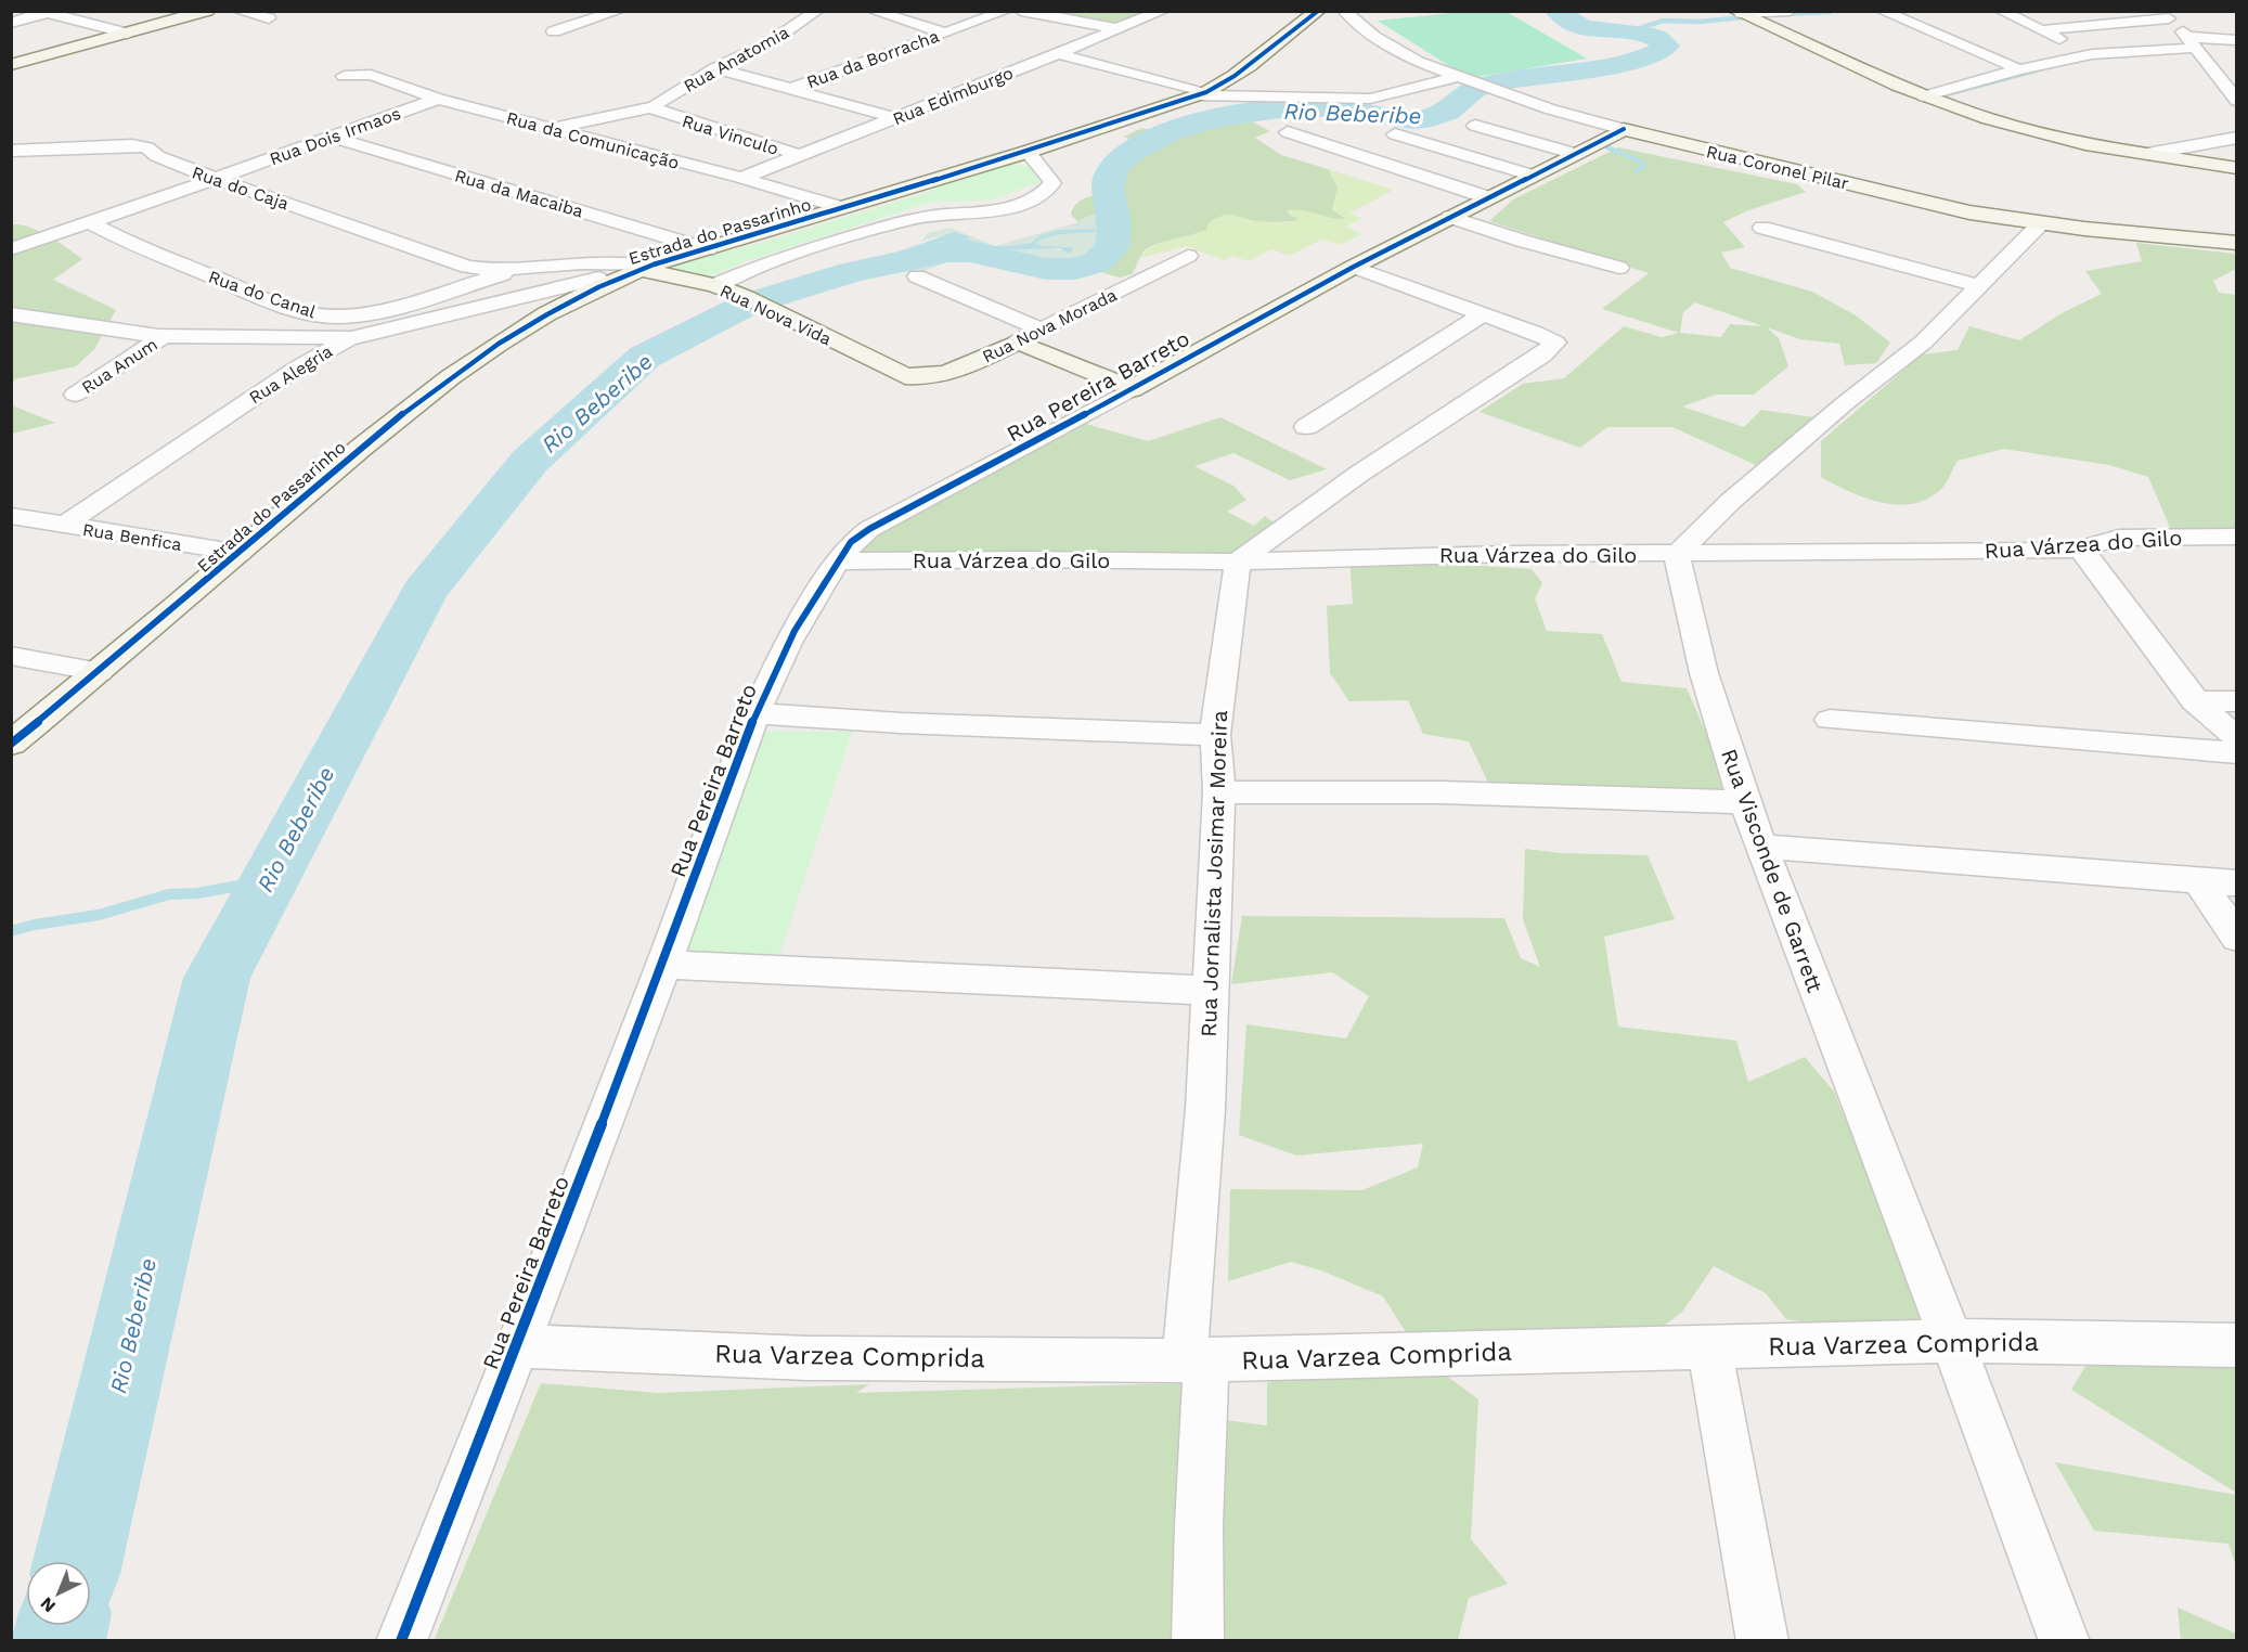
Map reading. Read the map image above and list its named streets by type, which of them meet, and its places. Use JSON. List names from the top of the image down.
{
  "streets": {
    "street": [
      "Rua Anatomia",
      "Rua da Borracha",
      "Rua Edimburgo",
      "Rua Vinculo",
      "Rua Dois Irmaos",
      "Rua da Comunicação",
      "Rua Coronel Pilar",
      "Rua do Caja",
      "Rua da Macaiba",
      "Estrada do Passarinho",
      "Rua do Canal",
      "Rua Nova Vida",
      "Rua Nova Morada",
      "Rua Anum",
      "Rua Alegria",
      "Rua Pereira Barreto",
      "Rua Benfica",
      "Rua Várzea do Gilo",
      "Rua Visconde de Garrett",
      "Rua Jornalista Josimar Moreira",
      "Rua Varzea Comprida"
    ]
  },
  "crossings": [
    ["Rua Anatomia", "Rua Vinculo"],
    ["Rua Anatomia", "Rua da Comunicação"],
    ["Rua Edimburgo", "Rua Vinculo"],
    ["Rua Edimburgo", "Rua da Comunicação"],
    ["Rua Dois Irmaos", "Rua da Comunicação"],
    ["Rua Dois Irmaos", "Rua do Caja"],
    ["Rua Dois Irmaos", "Rua da Macaiba"],
    ["Rua Dois Irmaos", "Rua do Canal"],
    ["Rua da Comunicação", "Estrada do Passarinho"],
    ["Rua Coronel Pilar", "Rua Pereira Barreto"],
    ["Rua do Caja", "Rua do Canal"],
    ["Rua da Macaiba", "Estrada do Passarinho"],
    ["Estrada do Passarinho", "Rua Nova Vida"],
    ["Estrada do Passarinho", "Rua Alegria"],
    ["Estrada do Passarinho", "Rua Benfica"],
    ["Rua Nova Vida", "Rua Nova Morada"],
    ["Rua Nova Vida", "Rua Alegria"],
    ["Rua Alegria", "Rua Benfica"],
    ["Rua Pereira Barreto", "Rua Várzea do Gilo"],
    ["Rua Pereira Barreto", "Rua Varzea Comprida"],
    ["Rua Várzea do Gilo", "Rua Visconde de Garrett"],
    ["Rua Várzea do Gilo", "Rua Jornalista Josimar Moreira"],
    ["Rua Visconde de Garrett", "Rua Varzea Comprida"],
    ["Rua Jornalista Josimar Moreira", "Rua Varzea Comprida"]
  ],
  "water": ["Rio Beberibe"],
  "north": "bottom left"
}
